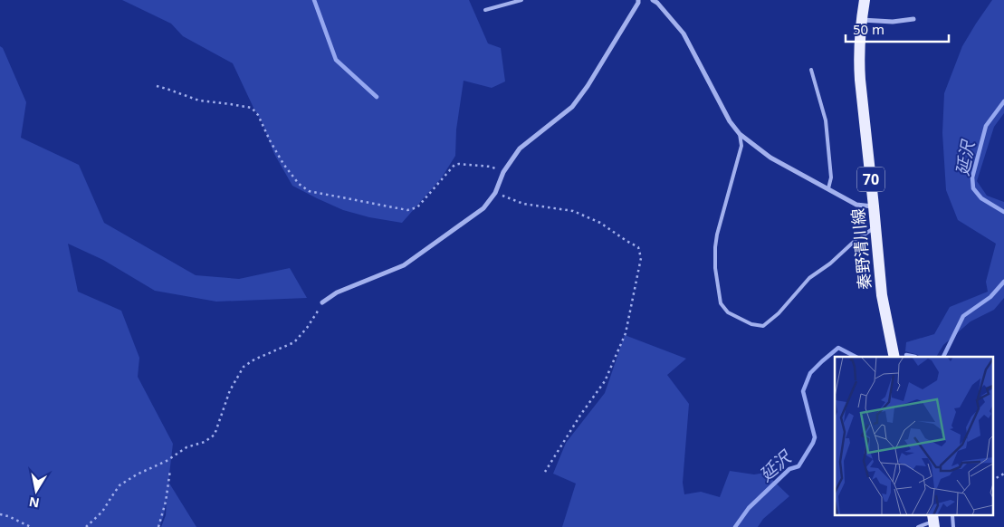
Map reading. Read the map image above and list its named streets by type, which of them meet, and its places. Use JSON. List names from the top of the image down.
{
  "streets": {
    "main road": ["70", "秦野清川線"]
  },
  "water": ["延沢"],
  "scale_bar": "50 m",
  "north": "bottom"
}
